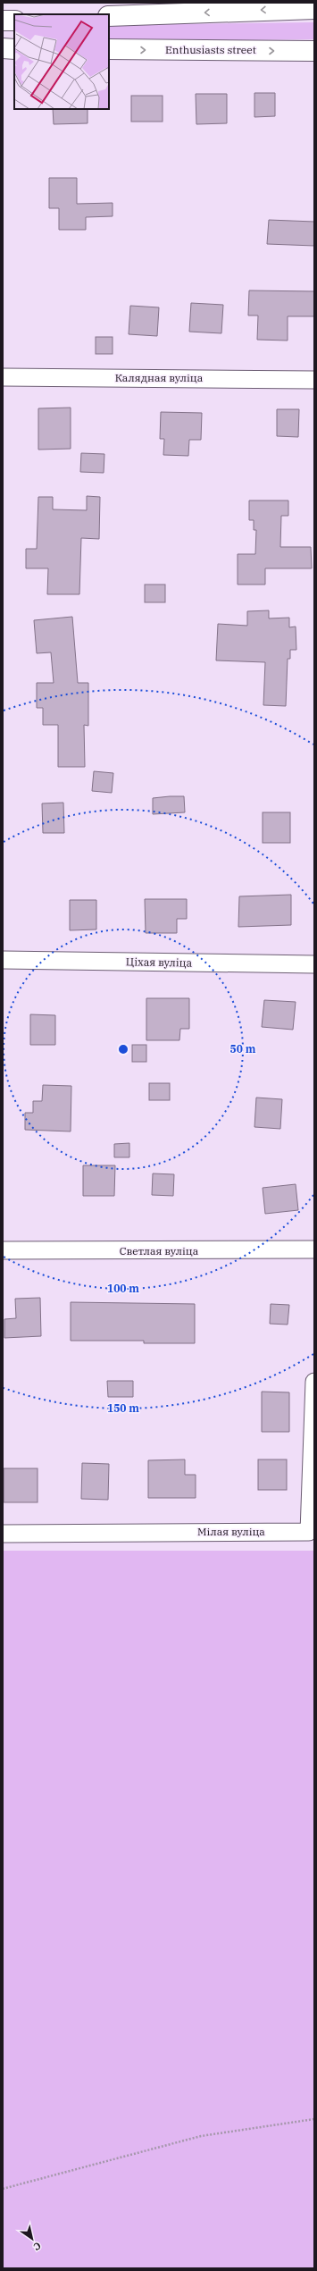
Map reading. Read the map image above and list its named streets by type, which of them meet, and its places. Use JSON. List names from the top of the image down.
{
  "streets": {
    "street": [
      "Enthusiasts street",
      "Калядная вуліца",
      "Ціхая вуліца",
      "Светлая вуліца",
      "Мілая вуліца"
    ]
  },
  "north": "bottom right",
  "rings": ["50 m", "100 m", "150 m"]
}
